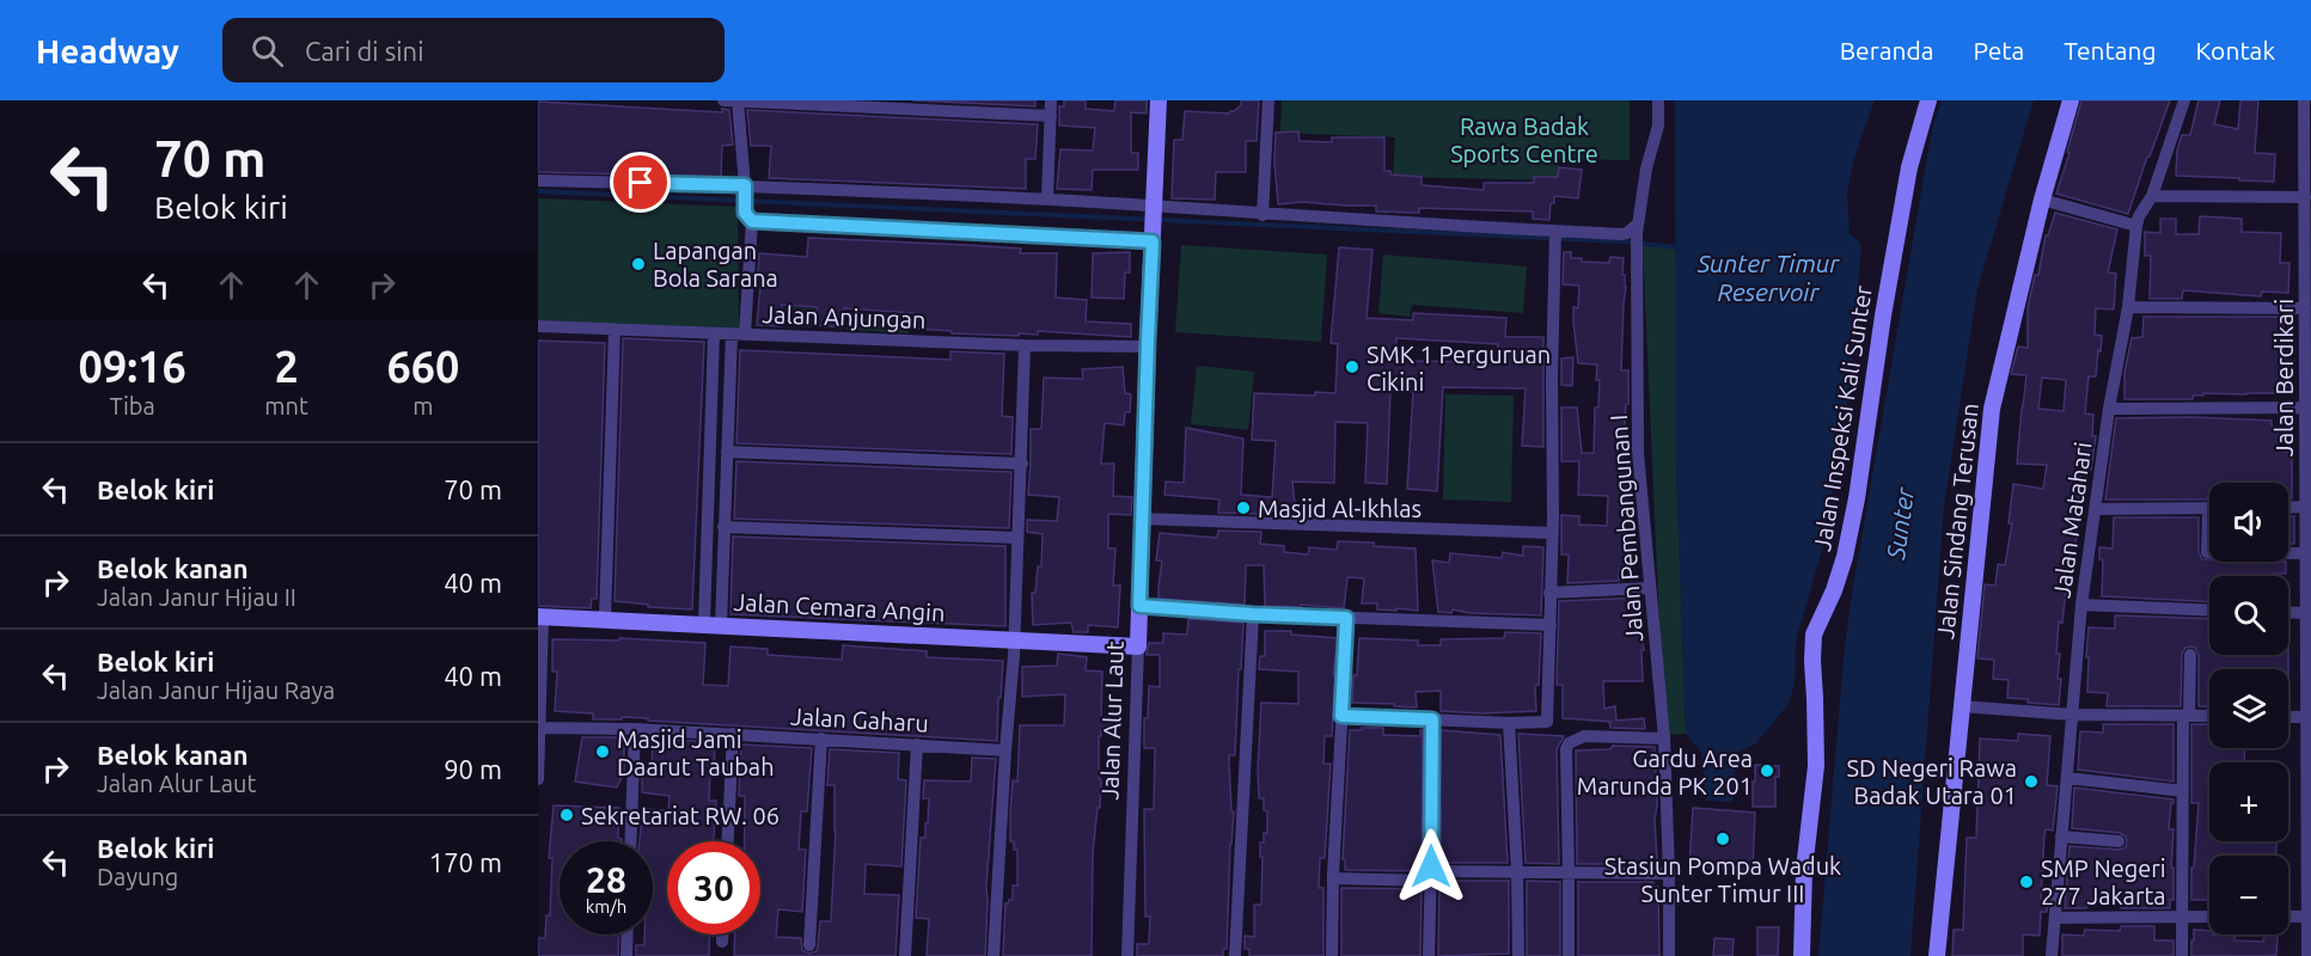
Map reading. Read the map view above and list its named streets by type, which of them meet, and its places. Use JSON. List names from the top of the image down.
{
  "streets": {
    "street": [
      "Jalan Anjungan",
      "Jalan Berdikari",
      "Jalan Inspeksi Kali Sunter",
      "Jalan Matahari",
      "Jalan Sindang Terusan",
      "Jalan Pembangunan I",
      "Jalan Cemara Angin",
      "Jalan Gaharu",
      "Jalan Alur Laut"
    ]
  },
  "crossings": [
    ["Jalan Anjungan", "Jalan Alur Laut"],
    ["Jalan Cemara Angin", "Jalan Alur Laut"]
  ],
  "water": ["Sunter Timur Reservoir", "Sunter"],
  "parks": ["Rawa Badak Sports Centre"],
  "places": [
    "Lapangan Bola Sarana",
    "SMK 1 Perguruan Cikini",
    "Masjid Al-Ikhlas",
    "Masjid Jami Daarut Taubah",
    "Gardu Area Marunda PK 201",
    "SD Negeri Rawa Badak Utara 01",
    "Sekretariat RW. 06",
    "Stasiun Pompa Waduk Sunter Timur III",
    "SMP Negeri 277 Jakarta"
  ],
  "page": {
    "header": "Headway",
    "search": "Cari di sini",
    "nav": [
      "Beranda",
      "Peta",
      "Tentang",
      "Kontak"
    ],
    "turn": ["70 m", "Belok kiri"],
    "eta": [
      "09:16",
      "Tiba",
      "2",
      "mnt",
      "660",
      "m"
    ],
    "list": [
      {
        "name": "Belok kiri",
        "value": "70 m"
      },
      {
        "name": "Belok kanan",
        "note": "Jalan Janur Hijau II",
        "value": "40 m"
      },
      {
        "name": "Belok kiri",
        "note": "Jalan Janur Hijau Raya",
        "value": "40 m"
      },
      {
        "name": "Belok kanan",
        "note": "Jalan Alur Laut",
        "value": "90 m"
      },
      {
        "name": "Belok kiri",
        "note": "Dayung",
        "value": "170 m"
      }
    ],
    "map_buttons": ["+", "−"],
    "speed": "28 km/h",
    "limit": "30"
  }
}
